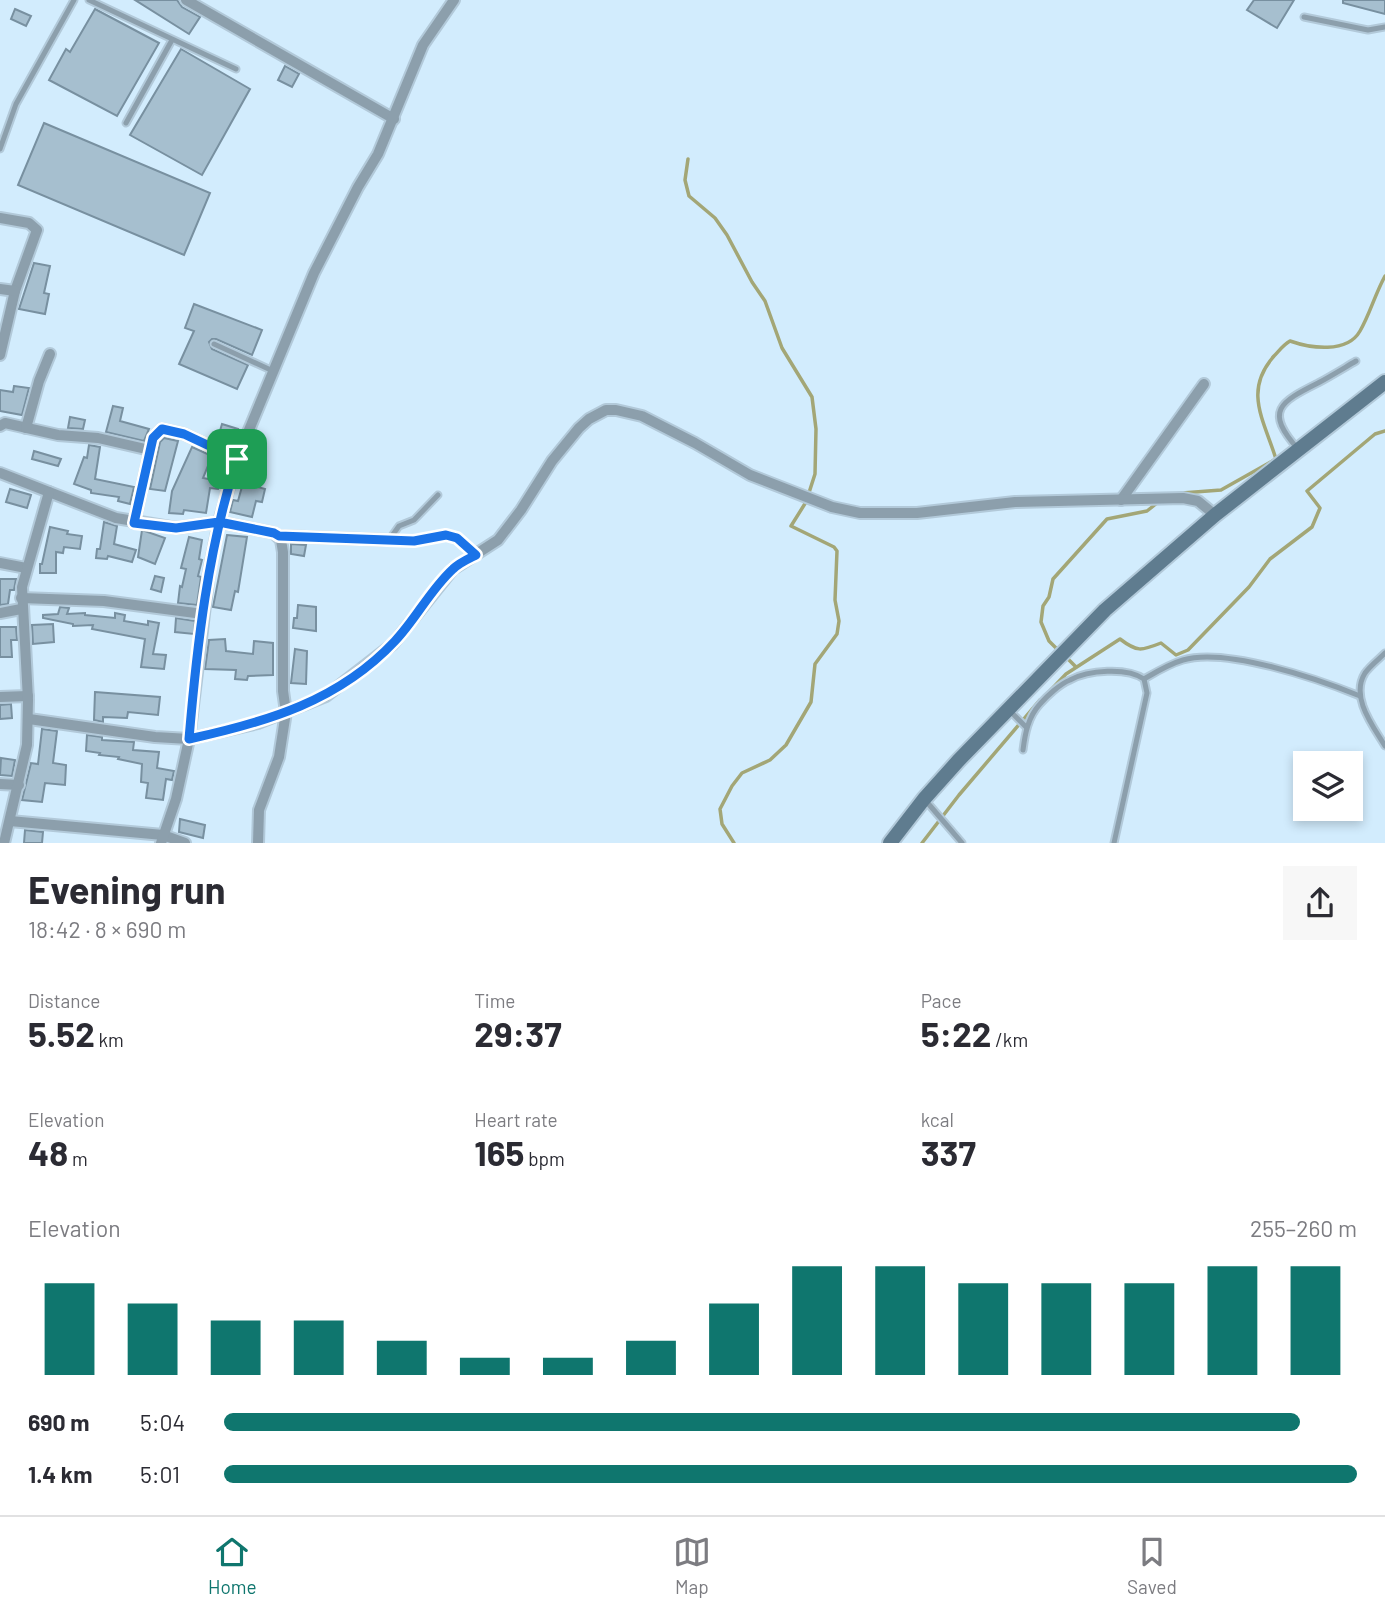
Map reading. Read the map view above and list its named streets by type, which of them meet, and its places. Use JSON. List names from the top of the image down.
{
  "page": {
    "heading": ["Evening run", "18:42 · 8 × 690 m"],
    "stats": [
      ["Distance", "5.52 km"],
      ["Time", "29:37"],
      ["Pace", "5:22 /km"],
      ["Elevation", "48 m"],
      ["Heart rate", "165 bpm"],
      ["kcal", "337"]
    ],
    "chart": ["Elevation", "255–260 m"],
    "list": [
      {
        "name": "690 m",
        "note": "5:04"
      },
      {
        "name": "1.4 km",
        "note": "5:01"
      }
    ],
    "tabs": ["Home", "Map", "Saved"]
  }
}
